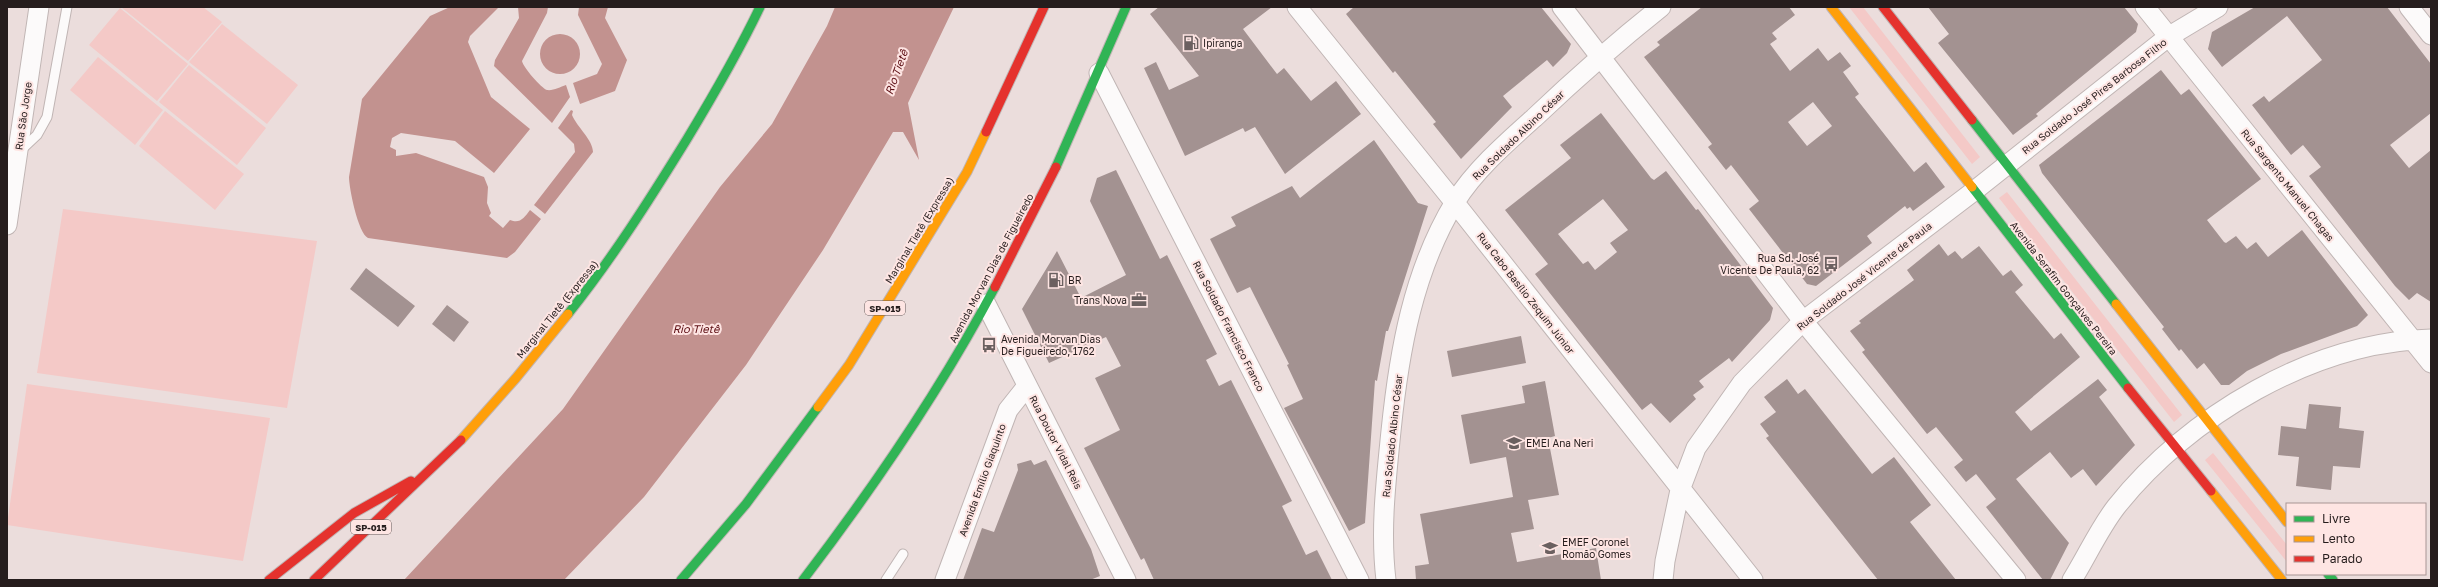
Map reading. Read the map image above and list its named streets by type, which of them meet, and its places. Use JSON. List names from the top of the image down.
{
  "streets": {
    "main road": [
      "Marginal Tietê (Expressa)",
      "Avenida Morvan Dias de Figueiredo",
      "Avenida Serafim Gonçalves Pereira",
      "SP-015"
    ],
    "street": [
      "Rua Soldado José Pires Barbosa Filho",
      "Rua São Jorge",
      "Rua Soldado Albino César",
      "Rua Sargento Manuel Chagas",
      "Rua Soldado José Vicente de Paula",
      "Rua Cabo Basílio Zequim Júnior",
      "Rua Soldado Francisco Franco",
      "Rua Doutor Vidal Reis",
      "Avenida Emílio Giaquinto"
    ]
  },
  "crossings": [
    ["Rua Soldado José Pires Barbosa Filho", "Rua Sargento Manuel Chagas"],
    ["Rua Soldado José Pires Barbosa Filho", "Rua Soldado José Vicente de Paula"],
    ["Rua Soldado José Pires Barbosa Filho", "Avenida Serafim Gonçalves Pereira"],
    ["Rua Soldado Albino César", "Rua Cabo Basílio Zequim Júnior"],
    ["Avenida Morvan Dias de Figueiredo", "Rua Soldado Francisco Franco"],
    ["Avenida Morvan Dias de Figueiredo", "Rua Doutor Vidal Reis"],
    ["Rua Soldado José Vicente de Paula", "Avenida Serafim Gonçalves Pereira"],
    ["Rua Soldado José Vicente de Paula", "Rua Cabo Basílio Zequim Júnior"],
    ["Rua Doutor Vidal Reis", "Avenida Emílio Giaquinto"]
  ],
  "water": ["Rio Tietê"],
  "places": {
    "fuel station": ["Ipiranga", "BR"],
    "bus stop": ["Rua Sd. José Vicente De Paula, 62", "Avenida Morvan Dias De Figueiredo, 1762"],
    "office": ["Trans Nova"],
    "school or university": ["EMEI Ana Neri", "EMEF Coronel Romão Gomes"]
  },
  "legend": ["Livre", "Lento", "Parado"]
}
